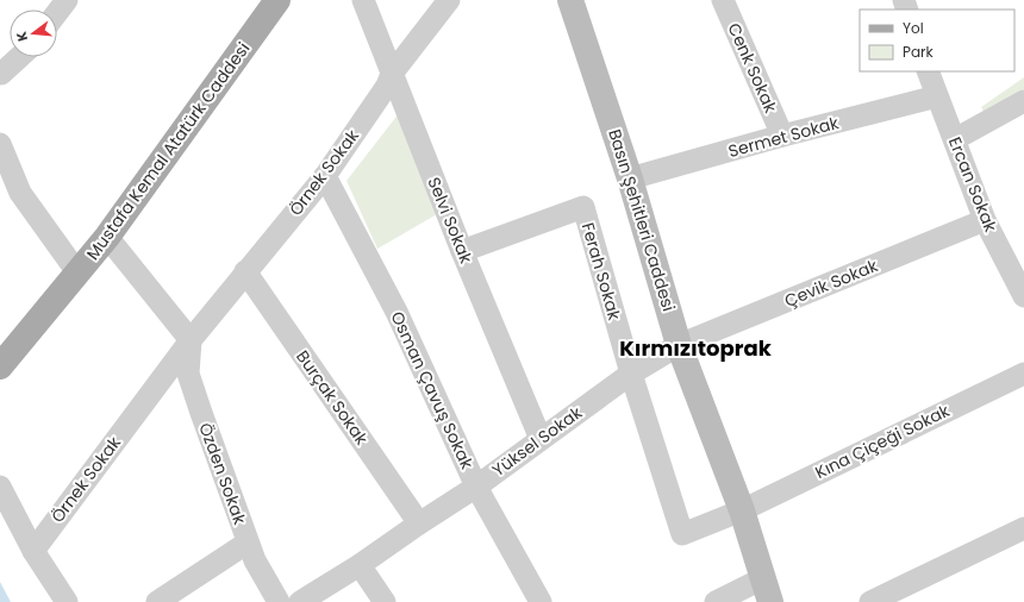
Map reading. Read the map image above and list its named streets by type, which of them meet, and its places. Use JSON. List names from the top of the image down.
{
  "streets": {
    "main road": ["Mustafa Kemal Atatürk Caddesi", "Basın Şehitleri Caddesi"],
    "street": [
      "Cenk Sokak",
      "Sermet Sokak",
      "Örnek Sokak",
      "Ercan Sokak",
      "Selvi Sokak",
      "Ferah Sokak",
      "Çevik Sokak",
      "Osman Çavuş Sokak",
      "Burçak Sokak",
      "Yüksel Sokak",
      "Kına Çiçeği Sokak",
      "Özden Sokak"
    ]
  },
  "crossings": [
    ["Cenk Sokak", "Sermet Sokak"],
    ["Sermet Sokak", "Ercan Sokak"],
    ["Sermet Sokak", "Basın Şehitleri Caddesi"],
    ["Örnek Sokak", "Selvi Sokak"],
    ["Örnek Sokak", "Osman Çavuş Sokak"],
    ["Örnek Sokak", "Burçak Sokak"],
    ["Örnek Sokak", "Özden Sokak"],
    ["Ercan Sokak", "Çevik Sokak"],
    ["Selvi Sokak", "Ferah Sokak"],
    ["Selvi Sokak", "Yüksel Sokak"],
    ["Basın Şehitleri Caddesi", "Ferah Sokak"],
    ["Basın Şehitleri Caddesi", "Çevik Sokak"],
    ["Basın Şehitleri Caddesi", "Yüksel Sokak"],
    ["Basın Şehitleri Caddesi", "Kına Çiçeği Sokak"],
    ["Ferah Sokak", "Yüksel Sokak"],
    ["Ferah Sokak", "Kına Çiçeği Sokak"],
    ["Çevik Sokak", "Yüksel Sokak"],
    ["Osman Çavuş Sokak", "Yüksel Sokak"],
    ["Burçak Sokak", "Yüksel Sokak"]
  ],
  "districts": ["Kırmızıtoprak"],
  "legend": ["Yol", "Park"],
  "north": "left"
}
